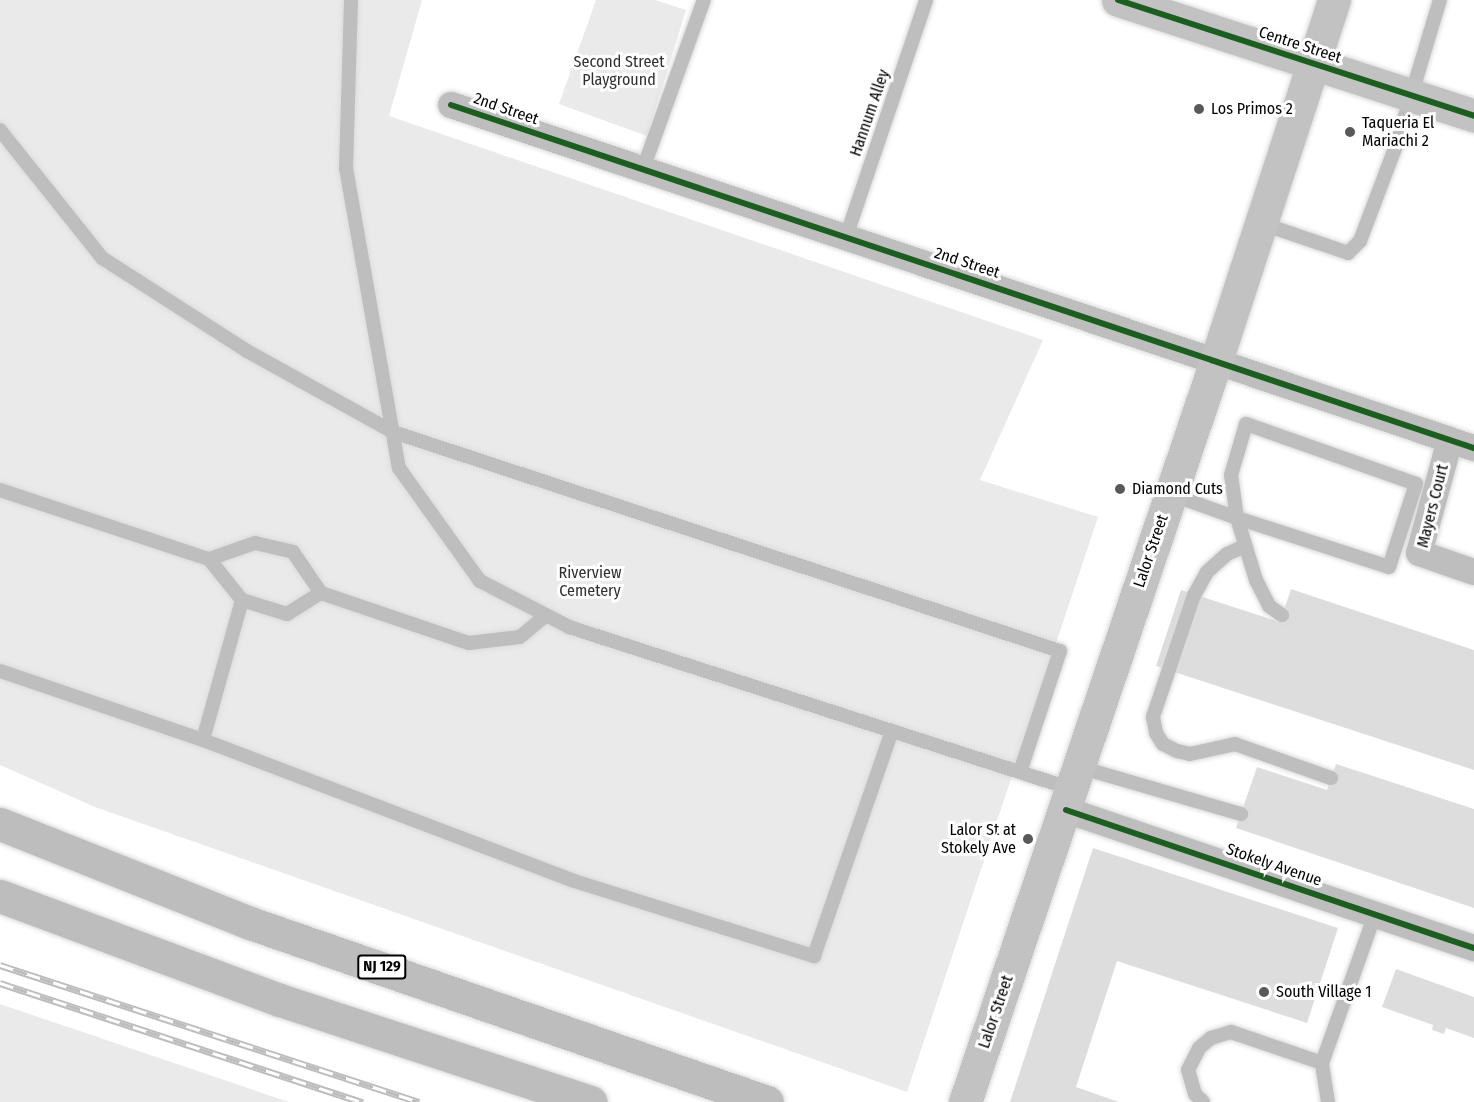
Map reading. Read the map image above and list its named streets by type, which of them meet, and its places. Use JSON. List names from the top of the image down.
{
  "streets": {
    "highway": ["NJ 129"],
    "main road": ["Centre Street", "Lalor Street"],
    "street": ["2nd Street", "Mayers Court", "Stokely Avenue"],
    "lane": ["Hannum Alley"]
  },
  "crossings": [
    ["Centre Street", "Lalor Street"],
    ["2nd Street", "Hannum Alley"],
    ["2nd Street", "Mayers Court"],
    ["2nd Street", "Lalor Street"],
    ["Lalor Street", "Stokely Avenue"]
  ],
  "parks": ["Second Street Playground", "Riverview Cemetery"],
  "places": [
    "Los Primos 2",
    "Taqueria El Mariachi 2",
    "Diamond Cuts",
    "Lalor St at Stokely Ave",
    "South Village 1"
  ]
}
